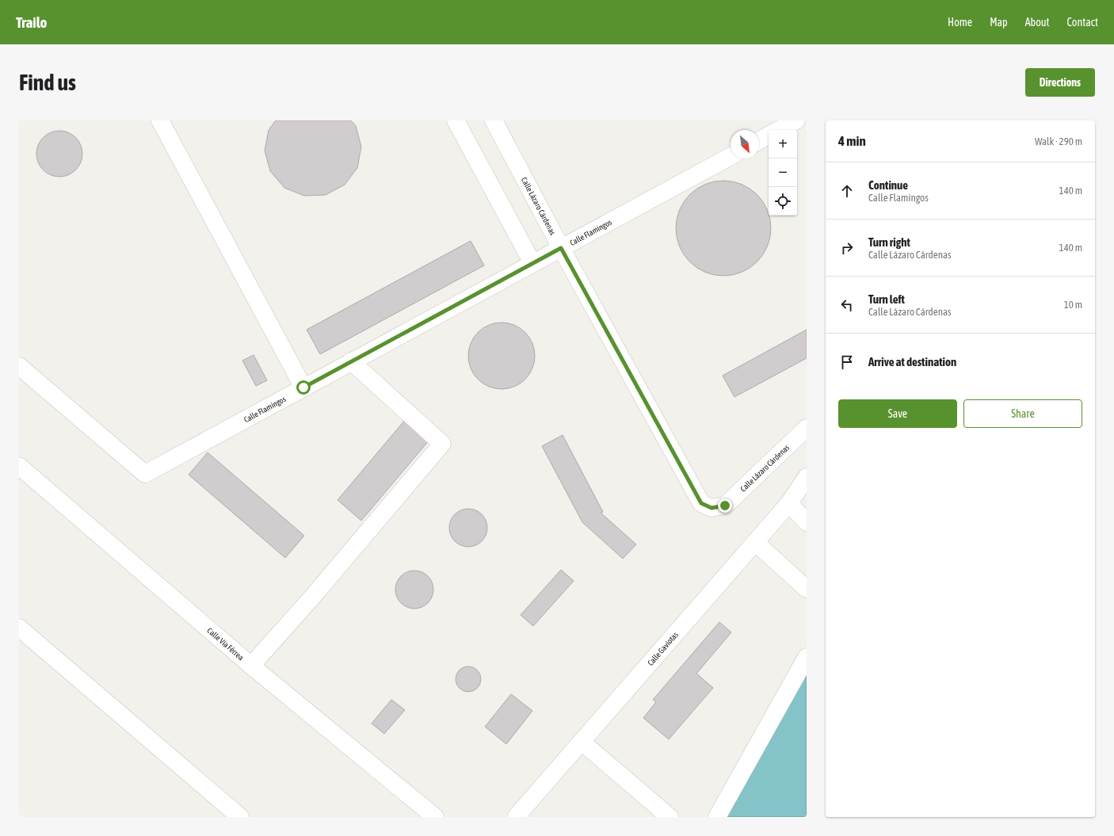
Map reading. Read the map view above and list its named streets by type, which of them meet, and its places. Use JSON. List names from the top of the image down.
{
  "streets": {
    "street": [
      "Calle Lázaro Cárdenas",
      "Calle Flamingos",
      "Calle Vía Férrea",
      "Calle Gaviotas"
    ]
  },
  "crossings": [
    ["Calle Lázaro Cárdenas", "Calle Flamingos"]
  ],
  "north": "bottom right",
  "page": {
    "header": "Trailo",
    "nav": [
      "Home",
      "Map",
      "About",
      "Contact"
    ],
    "buttons": [
      "Directions",
      ["Save", "Share"]
    ],
    "title": "Find us",
    "heading": ["4 min", "Walk · 290 m"],
    "map_buttons": ["+", "−"],
    "list": [
      ["Continue", "Calle Flamingos", "140 m"],
      ["Turn right", "Calle Lázaro Cárdenas", "140 m"],
      ["Turn left", "Calle Lázaro Cárdenas", "10 m"],
      "Arrive at destination"
    ]
  }
}
